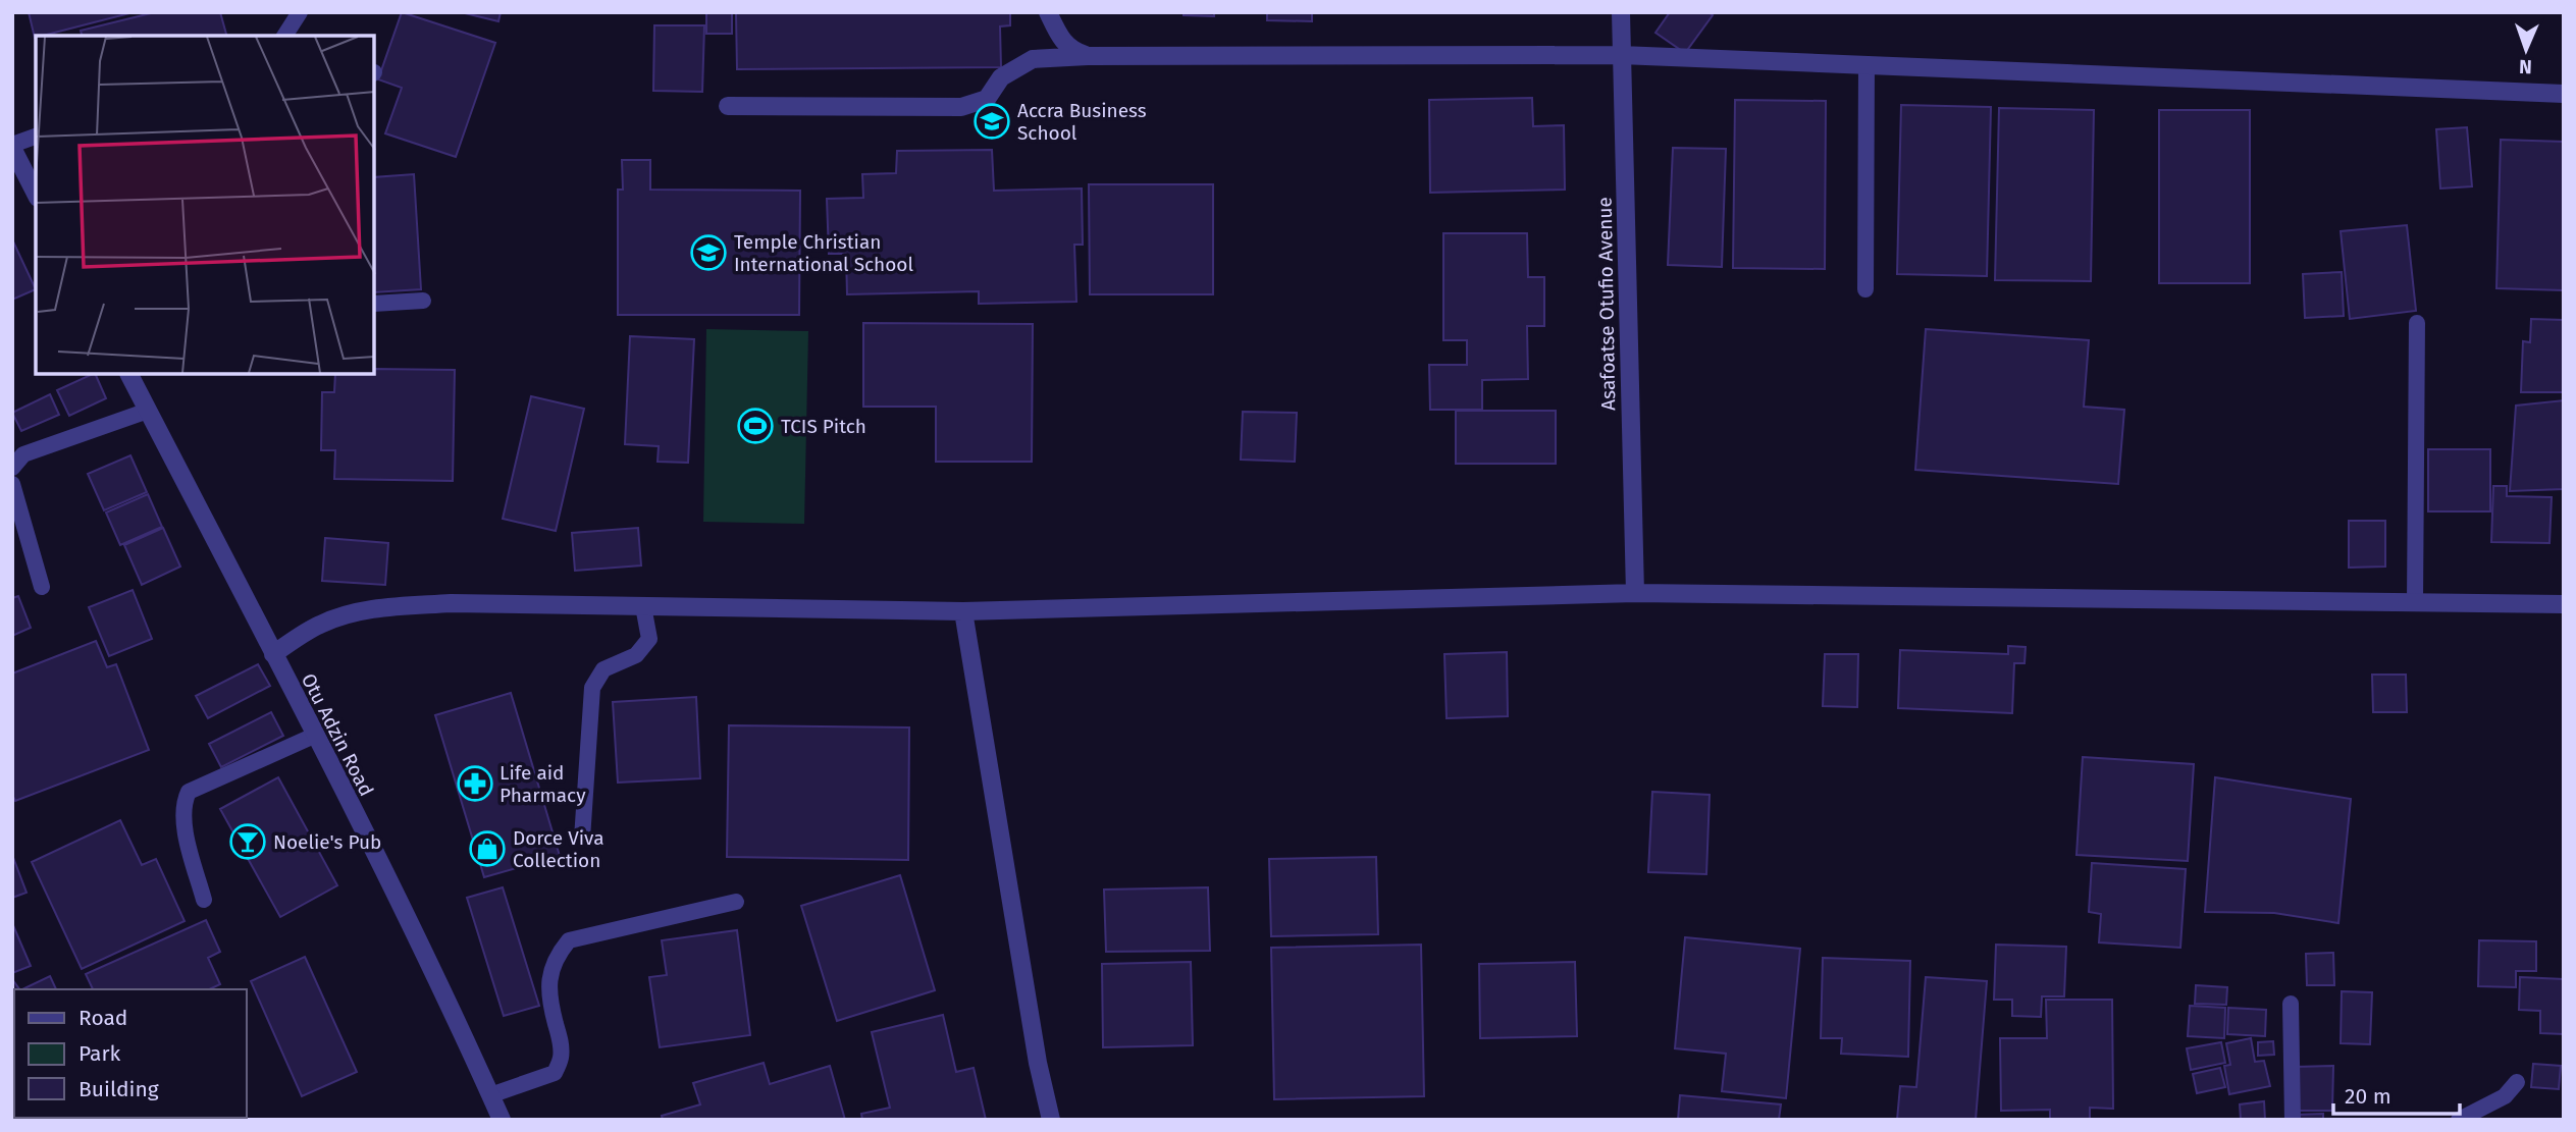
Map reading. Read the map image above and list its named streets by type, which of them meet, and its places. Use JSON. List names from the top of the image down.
{
  "streets": {
    "street": ["Asafoatse Otufio Avenue", "Otu Adzin Road"]
  },
  "places": {
    "school or university": ["Accra Business School", "Temple Christian International School"],
    "sports": ["TCIS Pitch"],
    "pharmacy": ["Life aid Pharmacy"],
    "bar": ["Noelie's Pub"],
    "shop": ["Dorce Viva Collection"]
  },
  "legend": ["Road", "Park", "Building"],
  "scale_bar": "20 m",
  "north": "bottom"
}
